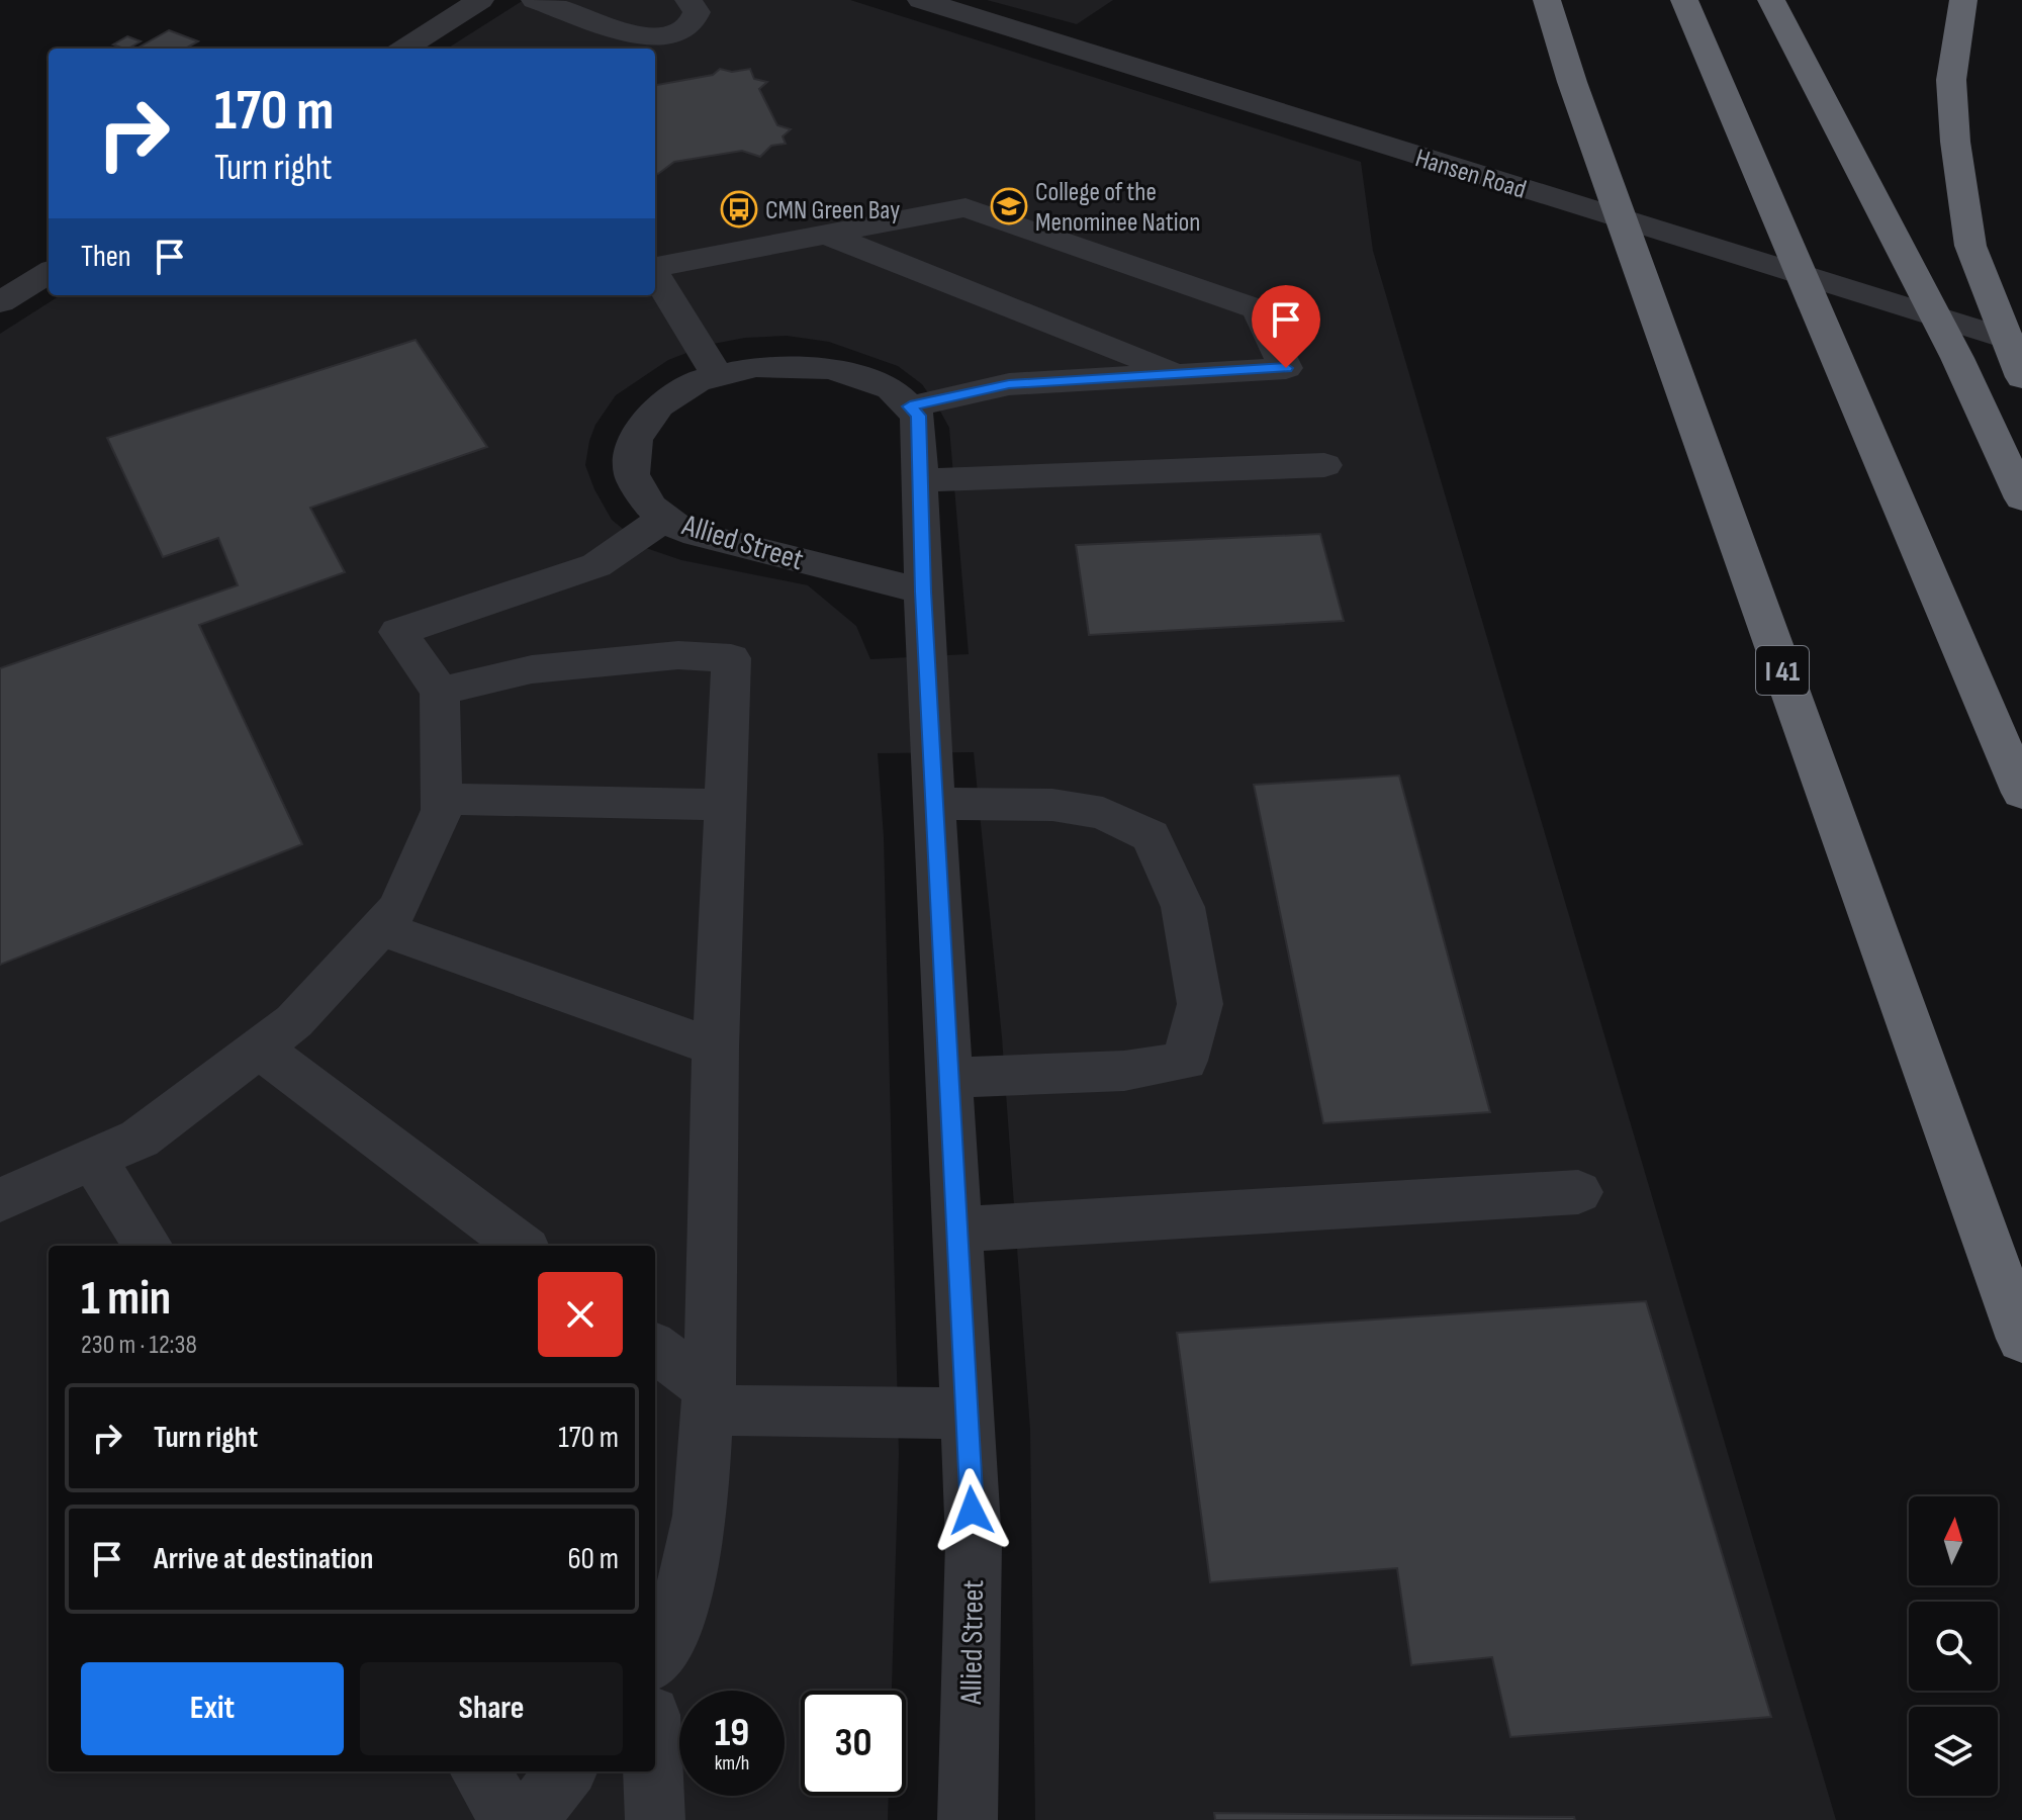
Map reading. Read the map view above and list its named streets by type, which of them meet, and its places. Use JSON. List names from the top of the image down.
{
  "streets": {
    "highway": ["I 41"],
    "street": ["Hansen Road", "Allied Street"]
  },
  "places": {
    "school or university": ["College of the Menominee Nation"],
    "bus stop": ["CMN Green Bay"]
  },
  "north": "top",
  "page": {
    "turn": ["170 m", "Turn right"],
    "then": "Then",
    "heading": ["1 min", "230 m · 12:38"],
    "list": [
      {
        "name": "Turn right",
        "value": "170 m"
      },
      {
        "name": "Arrive at destination",
        "value": "60 m"
      }
    ],
    "buttons": ["Exit", "Share"],
    "speed": "19 km/h",
    "limit": "30"
  }
}
